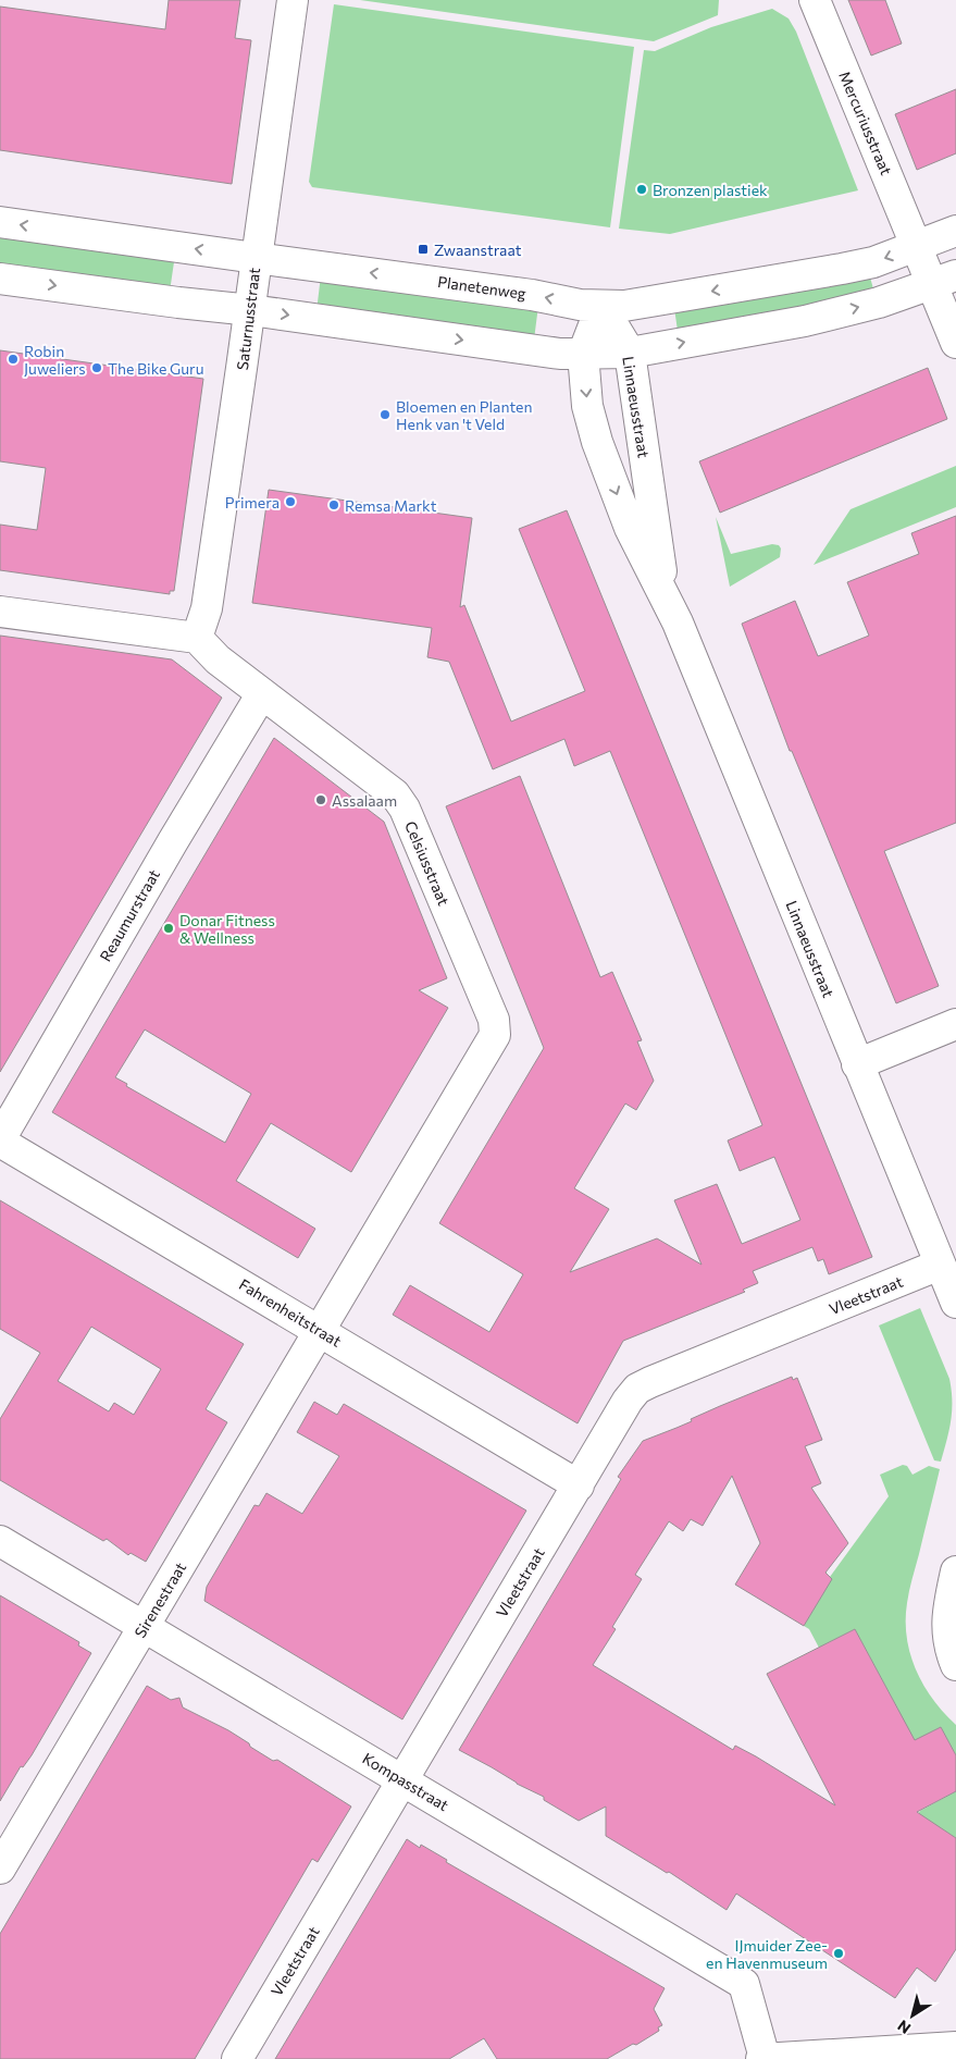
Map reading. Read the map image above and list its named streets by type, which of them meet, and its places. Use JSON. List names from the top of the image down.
{
  "streets": {
    "street": [
      "Mercuriusstraat",
      "Planetenweg",
      "Saturnusstraat",
      "Linnaeusstraat",
      "Celsiusstraat",
      "Reaumurstraat",
      "Vleetstraat",
      "Fahrenheitstraat",
      "Sirenestraat",
      "Kompasstraat"
    ]
  },
  "crossings": [
    ["Mercuriusstraat", "Planetenweg"],
    ["Planetenweg", "Saturnusstraat"],
    ["Planetenweg", "Linnaeusstraat"],
    ["Saturnusstraat", "Celsiusstraat"],
    ["Linnaeusstraat", "Vleetstraat"],
    ["Celsiusstraat", "Reaumurstraat"],
    ["Celsiusstraat", "Fahrenheitstraat"],
    ["Celsiusstraat", "Sirenestraat"],
    ["Reaumurstraat", "Fahrenheitstraat"],
    ["Vleetstraat", "Fahrenheitstraat"],
    ["Vleetstraat", "Kompasstraat"],
    ["Fahrenheitstraat", "Sirenestraat"],
    ["Sirenestraat", "Kompasstraat"]
  ],
  "places": {
    "other": [
      "Bronzen plastiek",
      "Robin Juweliers",
      "The Bike Guru",
      "Bloemen en Planten Henk van 't Veld",
      "Primera",
      "Remsa Markt",
      "Assalaam",
      "Donar Fitness & Wellness",
      "IJmuider Zee- en Havenmuseum"
    ],
    "transit": ["Zwaanstraat"]
  },
  "north": "bottom left"
}
